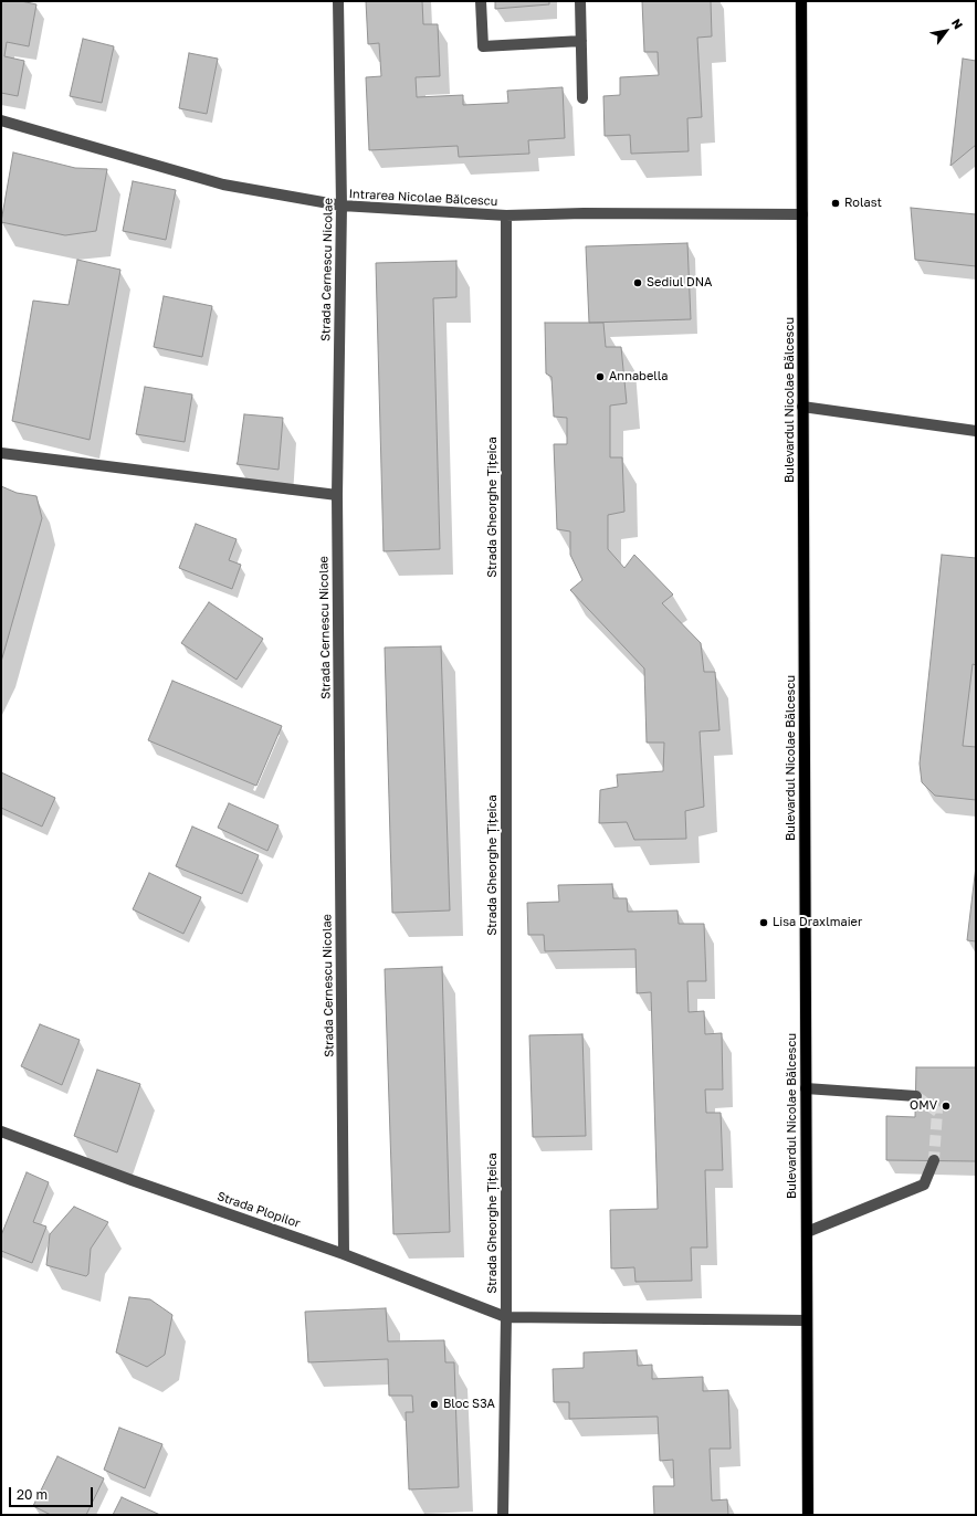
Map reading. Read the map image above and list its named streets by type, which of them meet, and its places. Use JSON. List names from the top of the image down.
{
  "streets": {
    "main road": ["Bulevardul Nicolae Bălcescu"],
    "street": [
      "Intrarea Nicolae Bălcescu",
      "Strada Cernescu Nicolae",
      "Strada Gheorghe Țițeica",
      "Strada Plopilor"
    ]
  },
  "crossings": [
    ["Intrarea Nicolae Bălcescu", "Strada Cernescu Nicolae"],
    ["Intrarea Nicolae Bălcescu", "Bulevardul Nicolae Bălcescu"],
    ["Intrarea Nicolae Bălcescu", "Strada Gheorghe Țițeica"],
    ["Strada Cernescu Nicolae", "Strada Plopilor"],
    ["Strada Gheorghe Țițeica", "Strada Plopilor"]
  ],
  "places": [
    "Rolast",
    "Sediul DNA",
    "Annabella",
    "Lisa Draxlmaier",
    "OMV",
    "Bloc S3A"
  ],
  "scale_bar": "20 m",
  "north": "top right"
}
